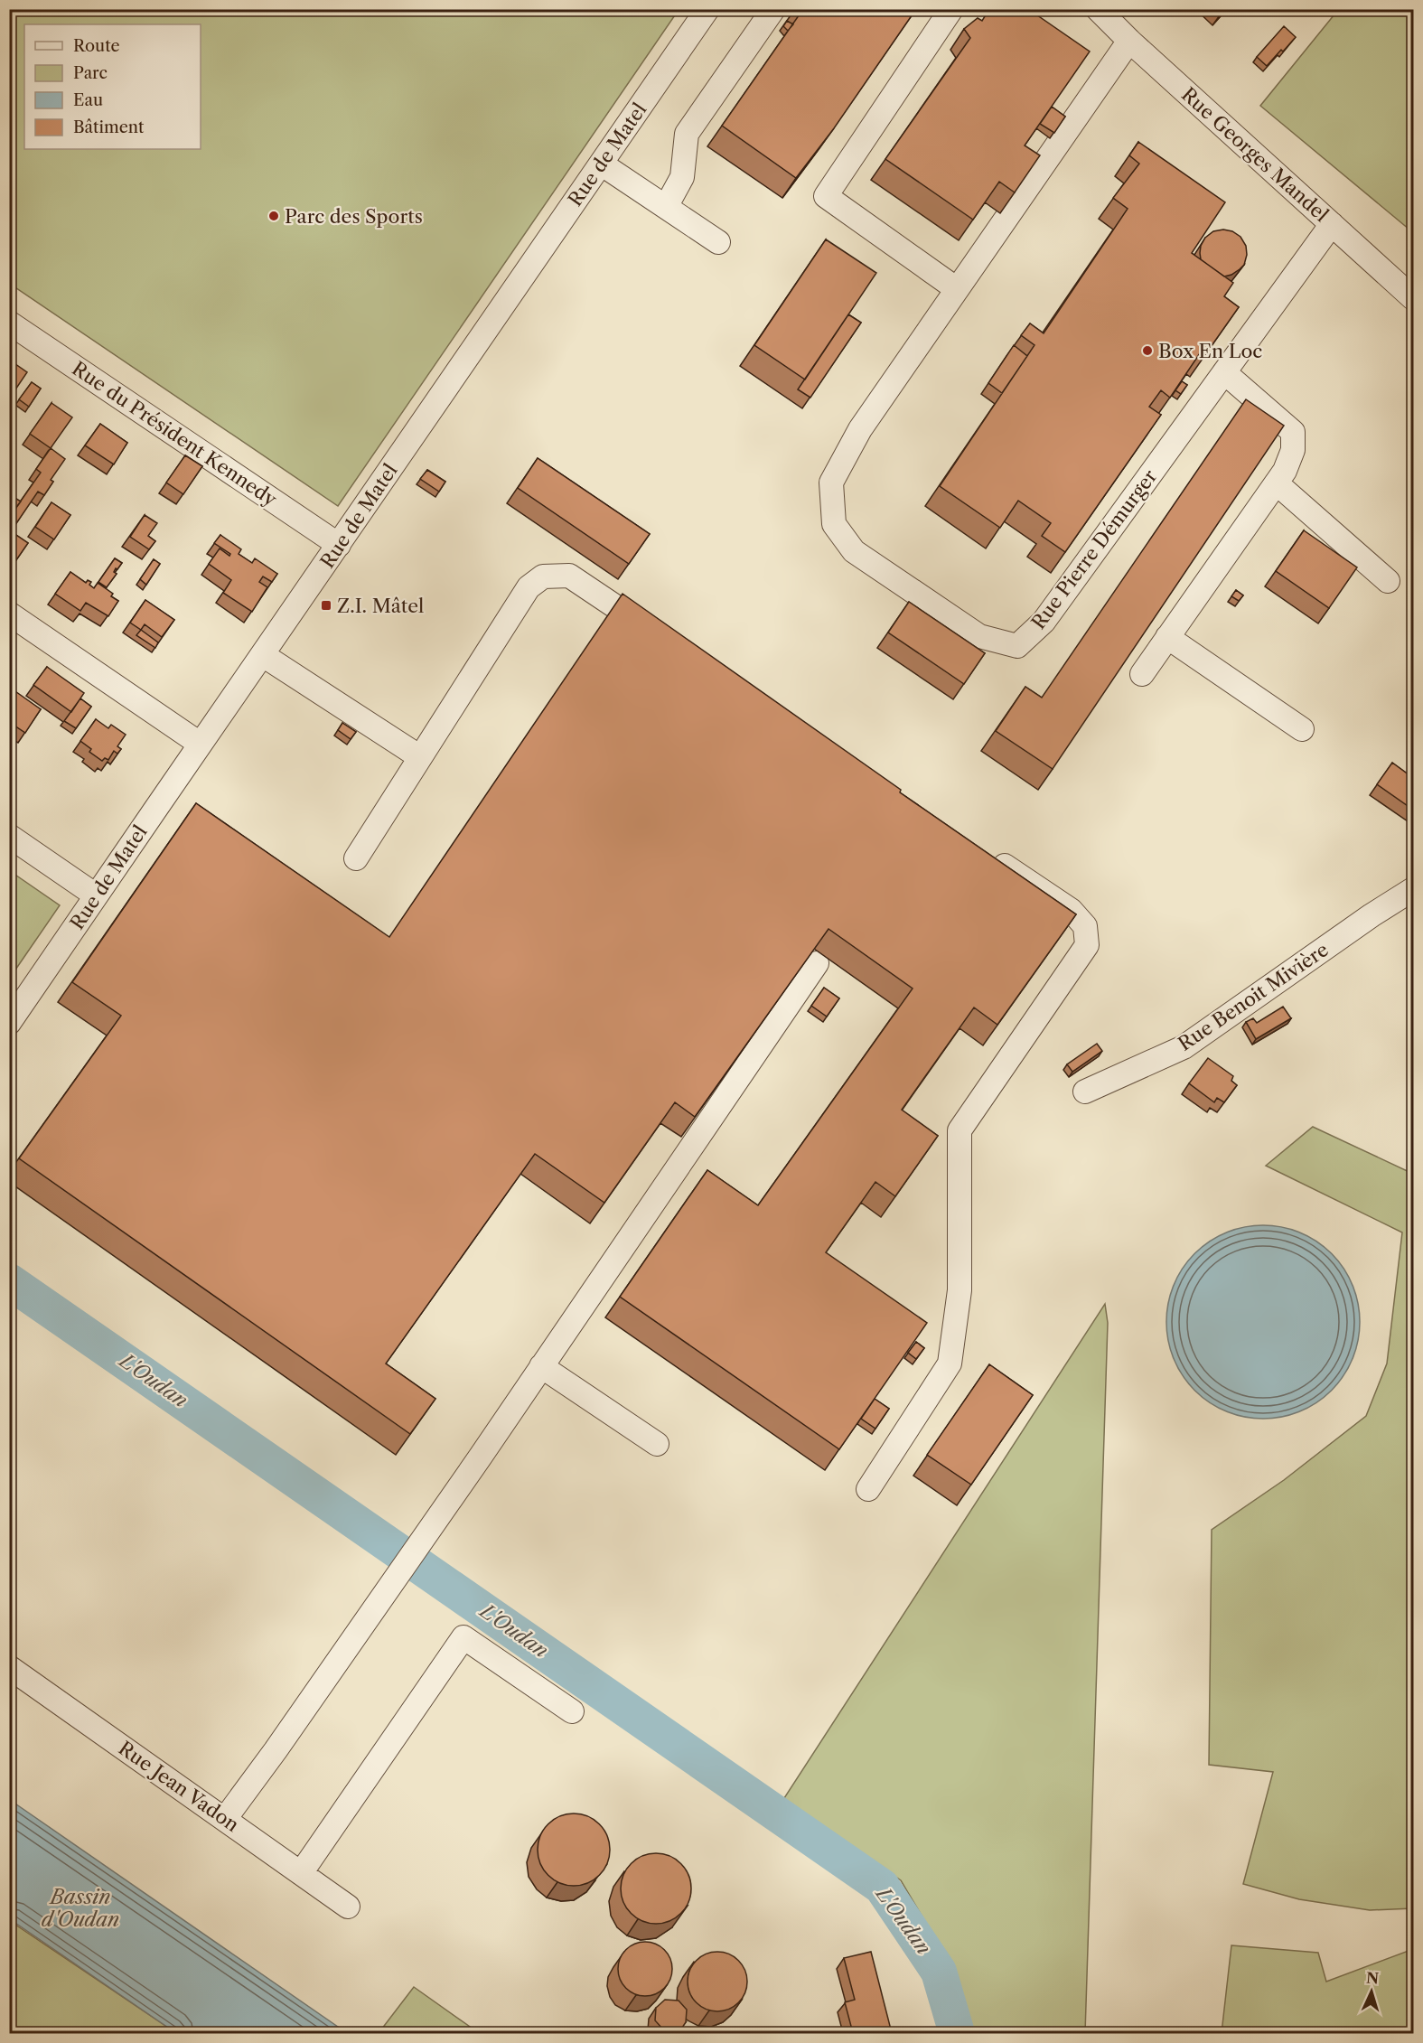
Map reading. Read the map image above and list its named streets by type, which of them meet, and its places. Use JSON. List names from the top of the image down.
{
  "streets": {
    "street": [
      "Rue de Matel",
      "Rue Georges Mandel",
      "Rue du Président Kennedy",
      "Rue Pierre Démurger",
      "Rue Benoit Mivière",
      "Rue Jean Vadon"
    ]
  },
  "crossings": [
    ["Rue de Matel", "Rue du Président Kennedy"],
    ["Rue Georges Mandel", "Rue Pierre Démurger"]
  ],
  "water": ["L'Oudan", "Bassin d'Oudan"],
  "places": {
    "other": ["Parc des Sports", "Box En Loc"],
    "transit": ["Z.I. Mâtel"]
  },
  "legend": [
    "Route",
    "Parc",
    "Eau",
    "Bâtiment"
  ],
  "north": "top"
}
